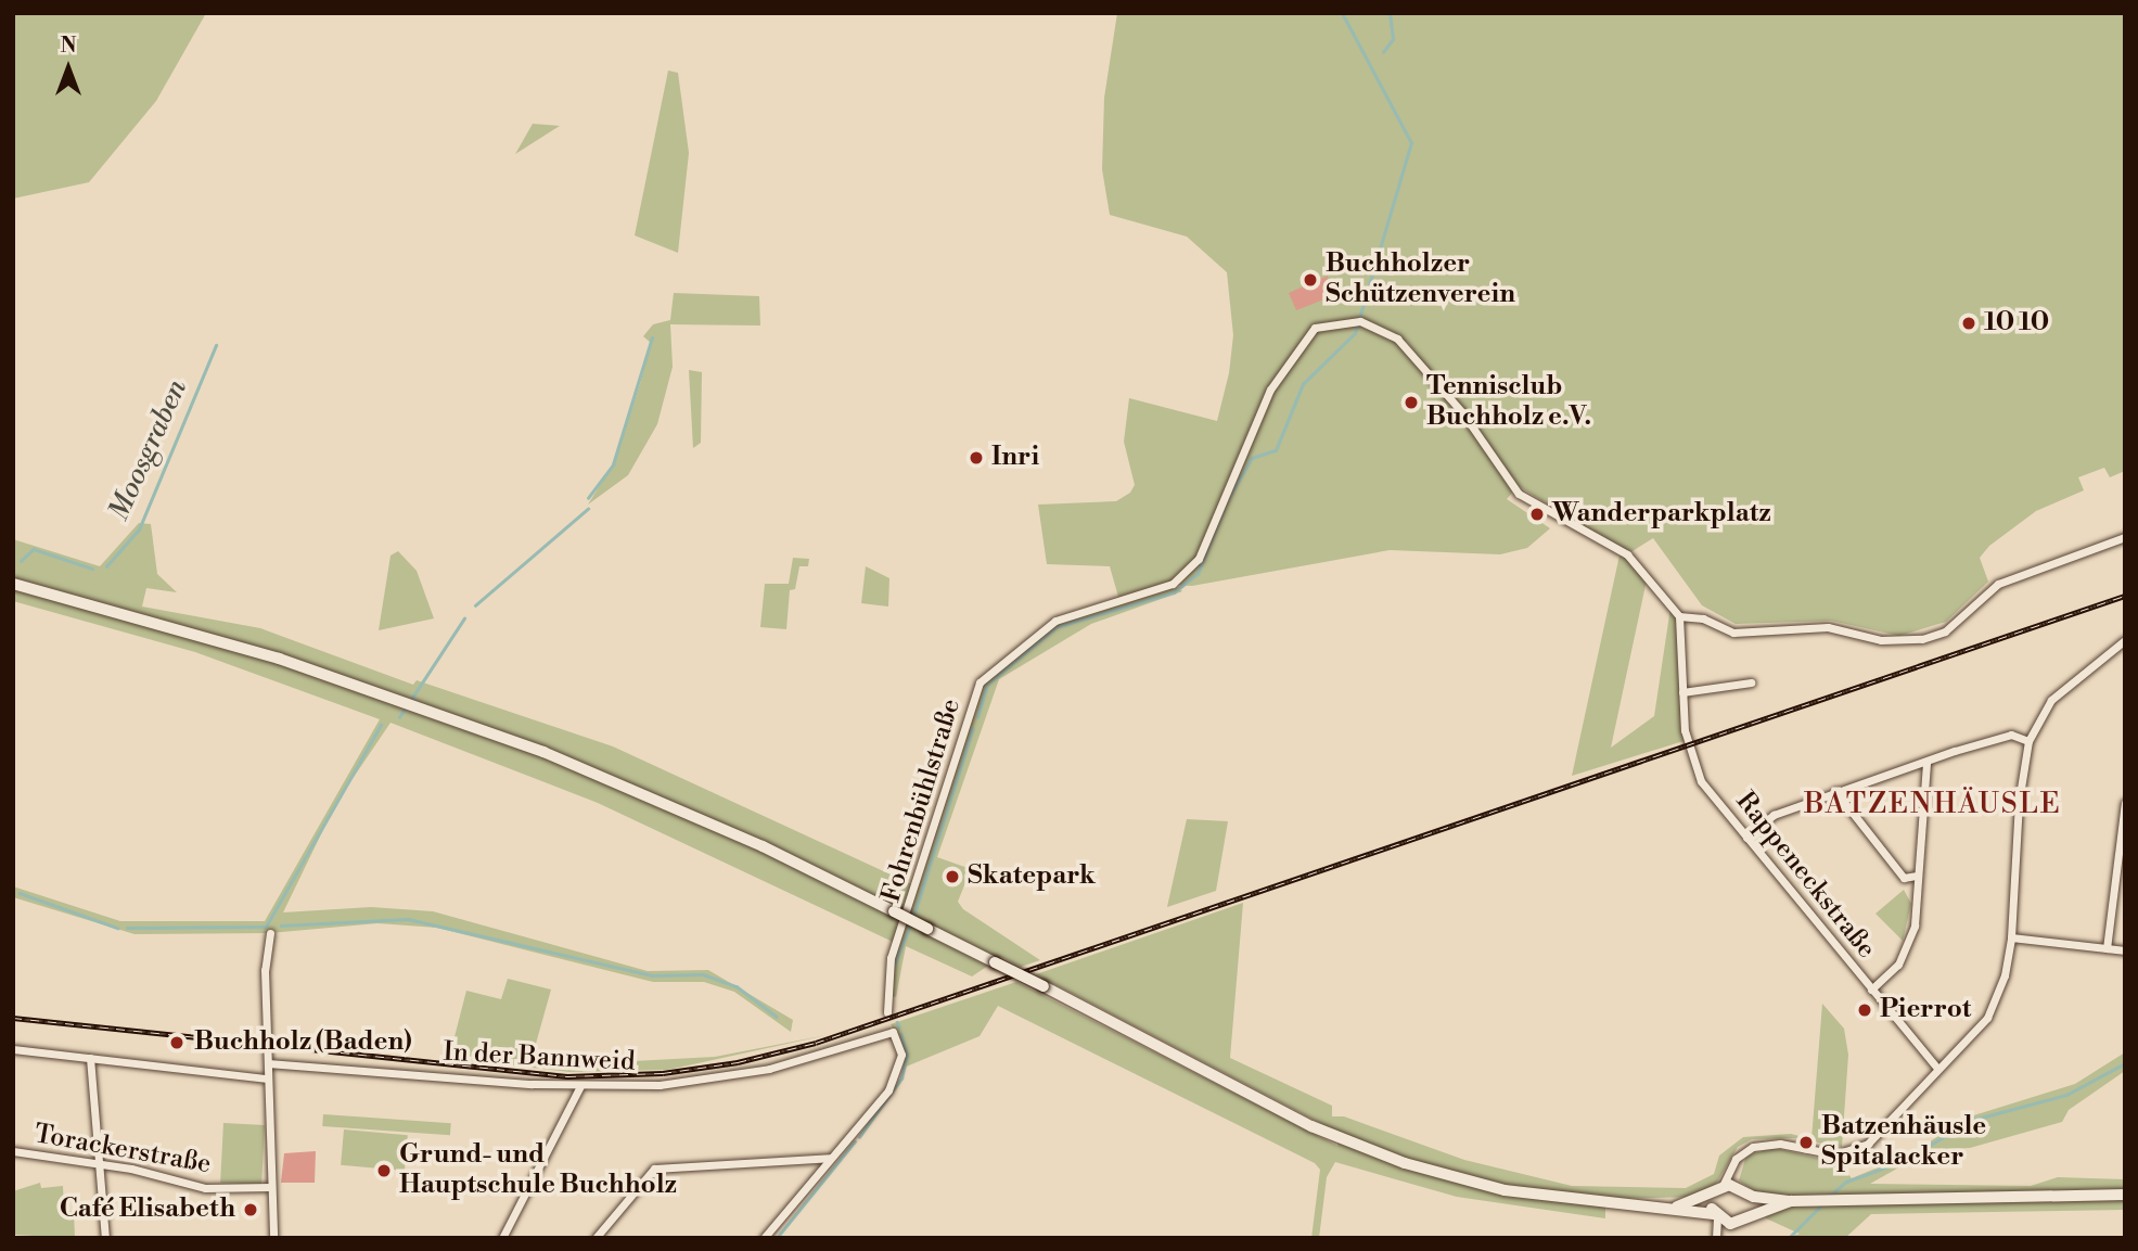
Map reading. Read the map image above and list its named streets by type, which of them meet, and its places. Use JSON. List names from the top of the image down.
{
  "streets": {
    "street": [
      "Fohrenbühlstraße",
      "Rappeneckstraße",
      "In der Bannweid",
      "Torackerstraße"
    ]
  },
  "crossings": [
    ["Fohrenbühlstraße", "Rappeneckstraße"]
  ],
  "districts": ["BATZENHÄUSLE"],
  "water": ["Moosgraben"],
  "places": [
    "Buchholzer Schützenverein",
    "10 10",
    "Tennisclub Buchholz e.V.",
    "Inri",
    "Wanderparkplatz",
    "Skatepark",
    "Pierrot",
    "Buchholz (Baden)",
    "Batzenhäusle Spitalacker",
    "Grund- und Hauptschule Buchholz",
    "Café Elisabeth"
  ],
  "north": "top"
}
